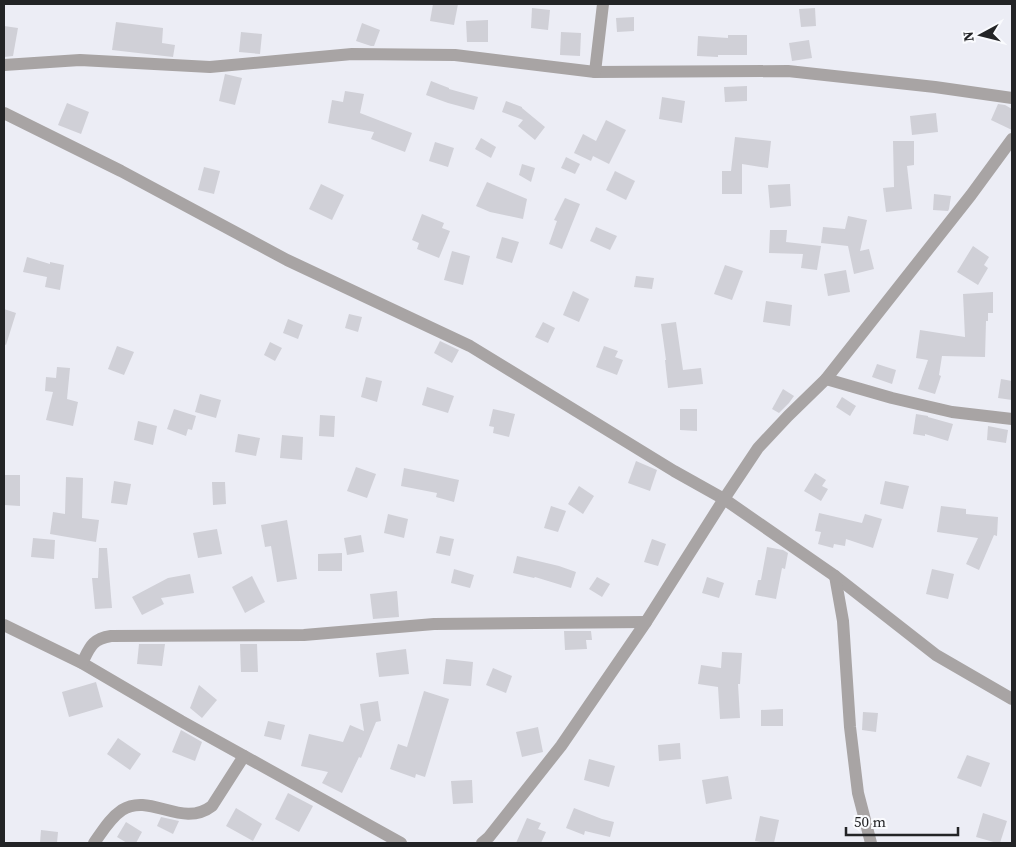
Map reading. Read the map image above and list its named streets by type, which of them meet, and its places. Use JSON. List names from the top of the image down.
{
  "scale_bar": "50 m",
  "north": "left"
}
